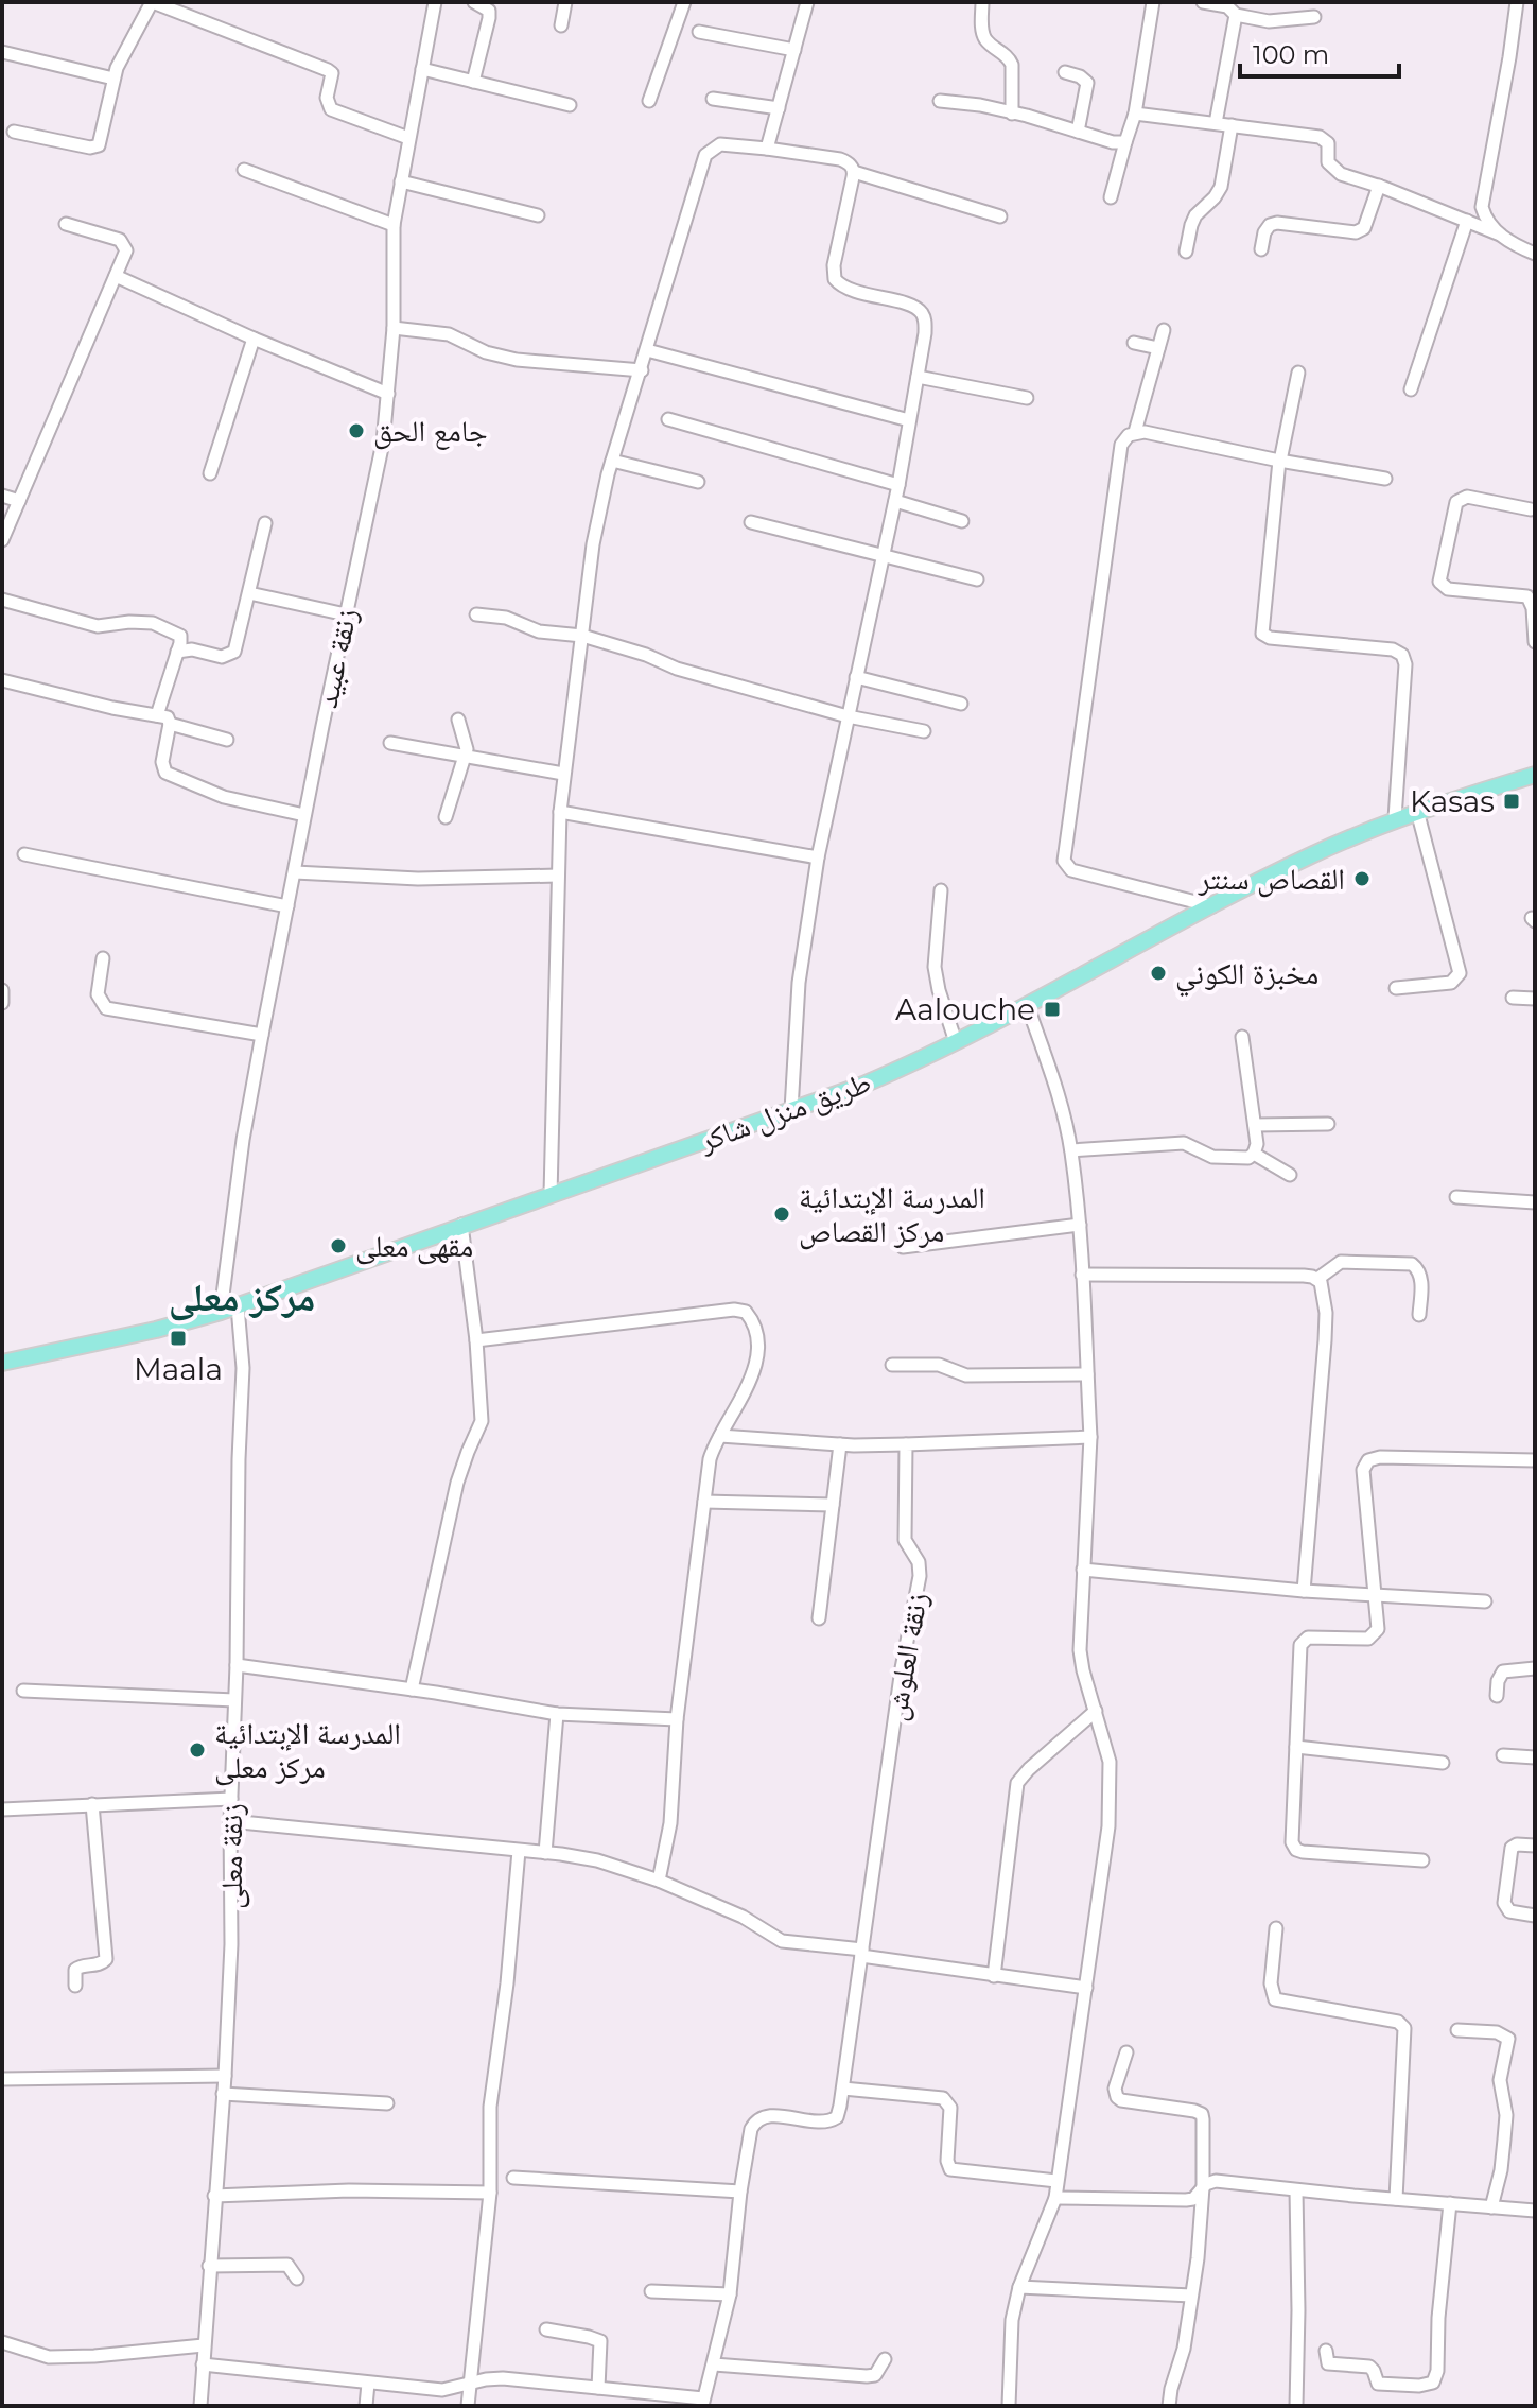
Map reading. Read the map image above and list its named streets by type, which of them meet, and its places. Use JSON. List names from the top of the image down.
{
  "streets": {
    "main road": ["طريق منزل شاكر"],
    "street": ["زنقة عبيد", "زنقة العلوش", "زنقة معلى"]
  },
  "crossings": [
    ["زنقة عبيد", "طريق منزل شاكر"],
    ["طريق منزل شاكر", "زنقة معلى"]
  ],
  "districts": ["مركز معلى"],
  "places": {
    "other": [
      "جامع الحق",
      "القصاص سنتر",
      "مخبزة الكوني",
      "المدرسة الإبتدائية مركز القصاص",
      "مقهى معلى",
      "المدرسة الإبتدائية مركز معلى"
    ],
    "transit": ["Kasas", "Aalouche", "Maala"]
  },
  "scale_bar": "100 m"
}
